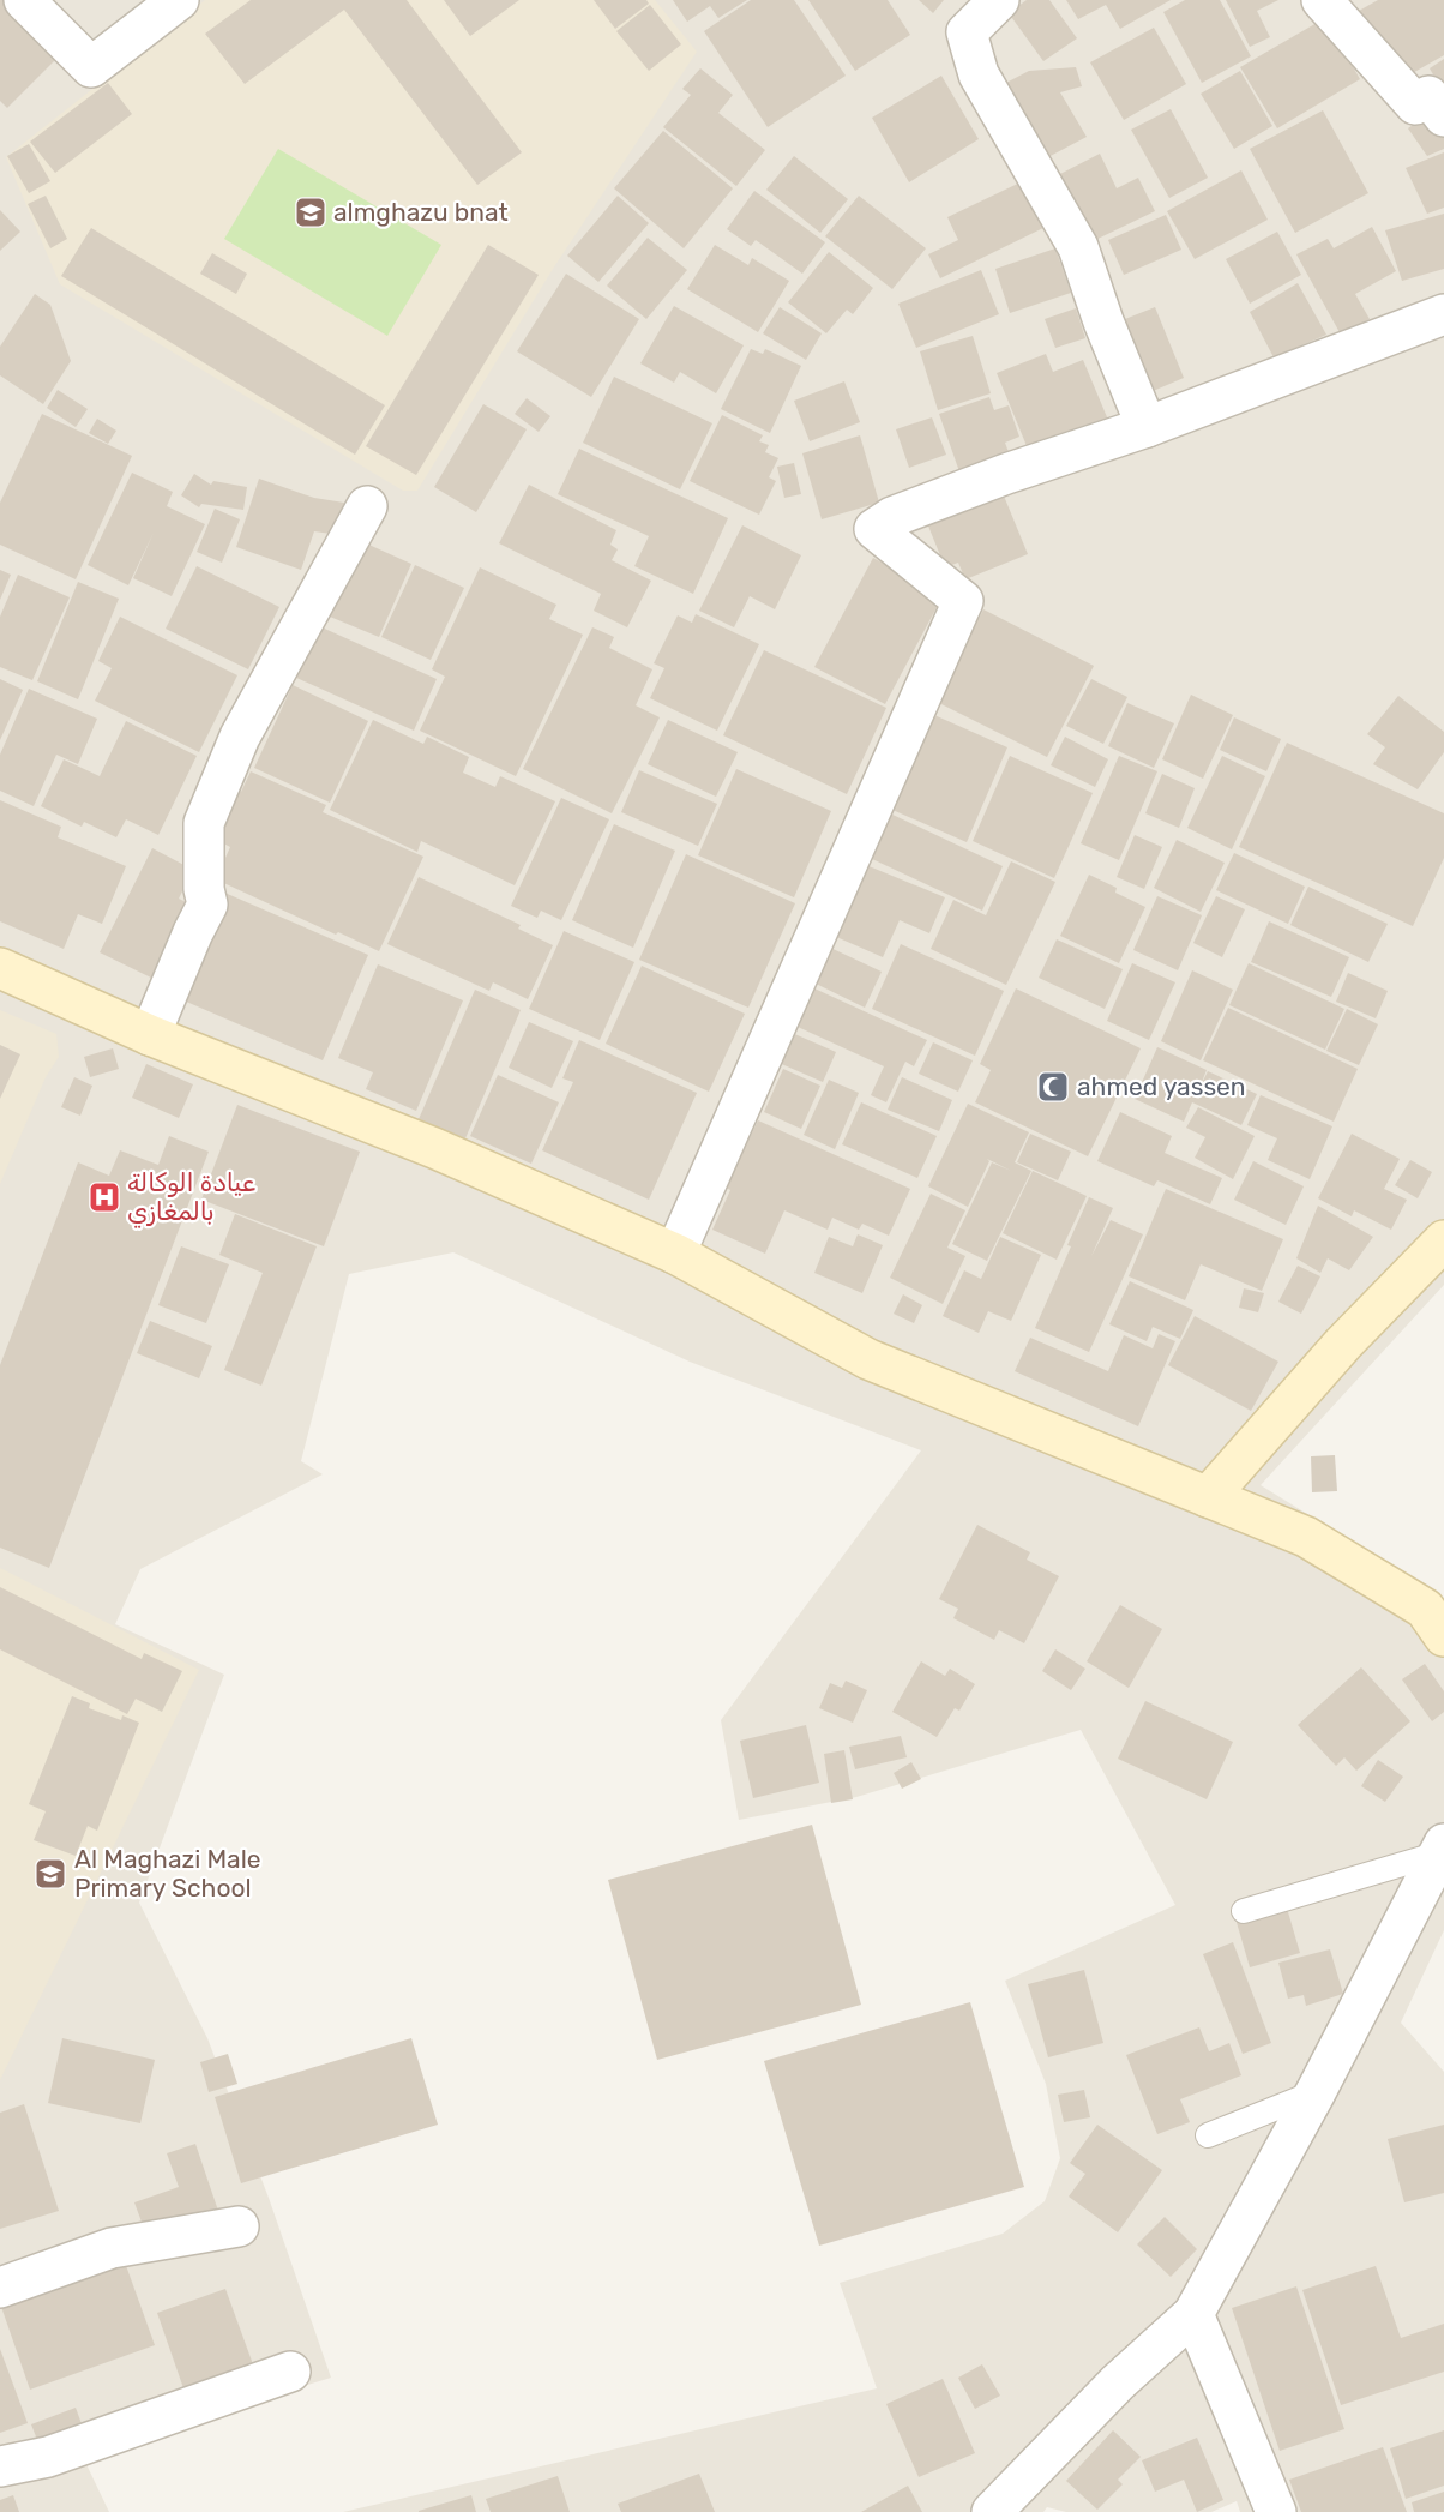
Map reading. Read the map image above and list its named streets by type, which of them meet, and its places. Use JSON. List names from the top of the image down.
{
  "places": {
    "school or university": ["almghazu bnat", "Al Maghazi Male Primary School"],
    "mosque": ["ahmed yassen"],
    "hospital": ["عيادة الوكالة بالمغازي"]
  }
}
